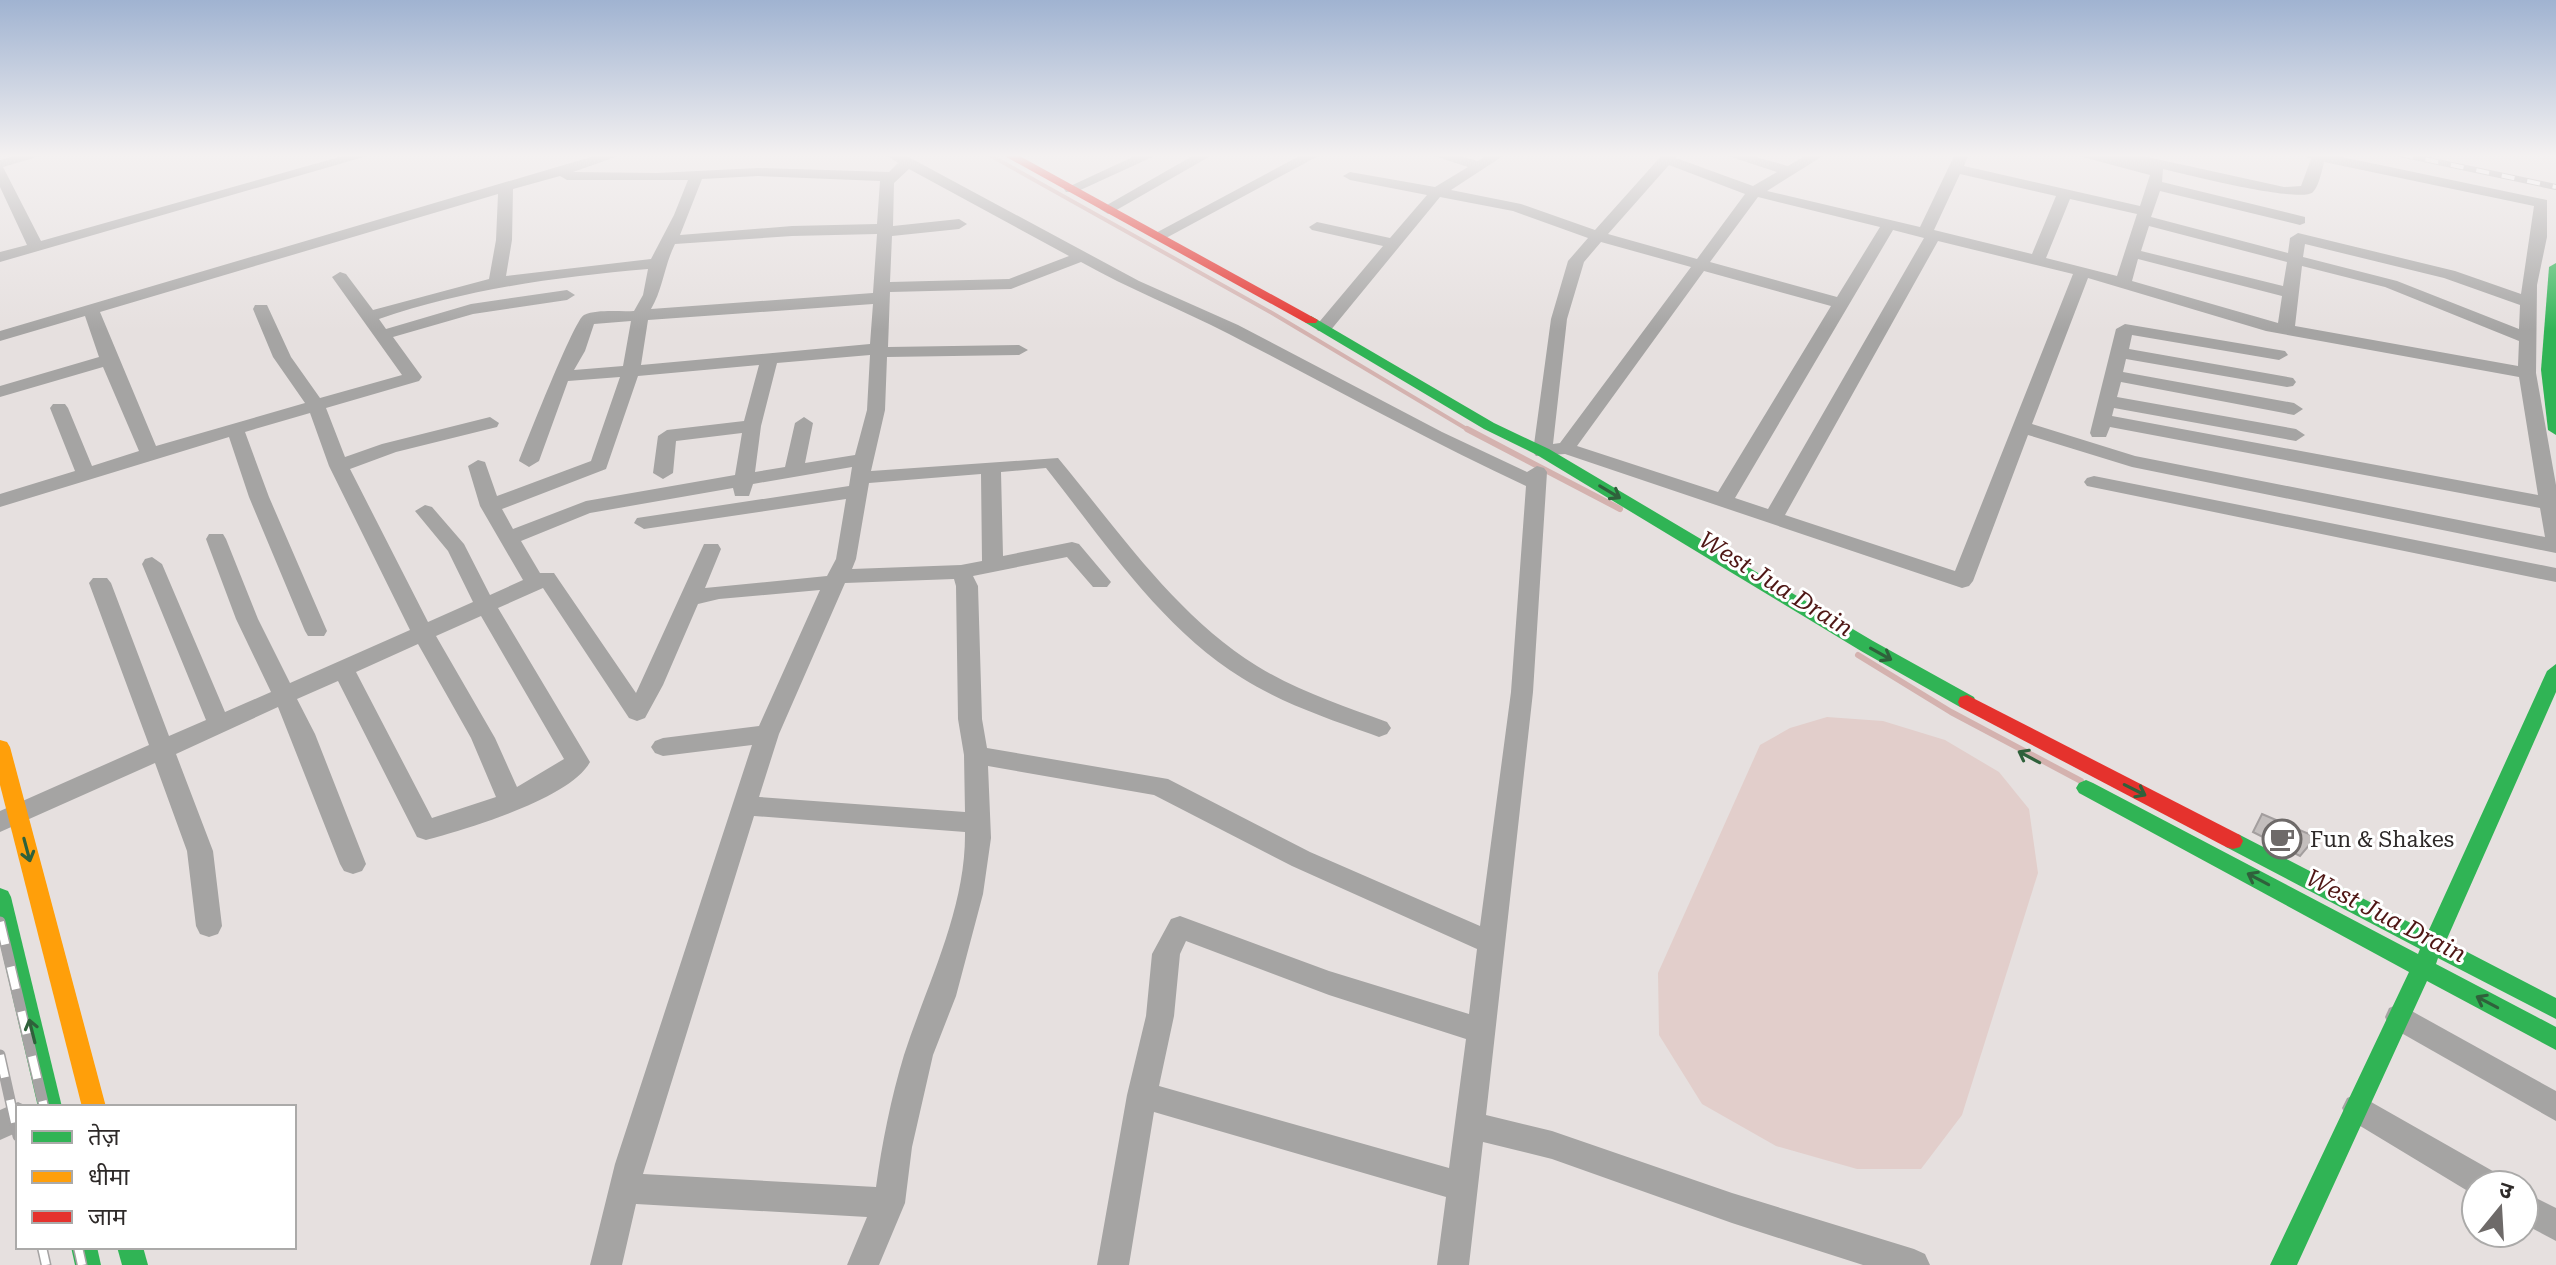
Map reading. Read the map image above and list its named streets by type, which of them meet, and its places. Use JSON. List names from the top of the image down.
{
  "water": ["West Jua Drain"],
  "places": {
    "cafe": ["Fun & Shakes"]
  },
  "legend": ["तेज़", "धीमा", "जाम"],
  "north": "top"
}
